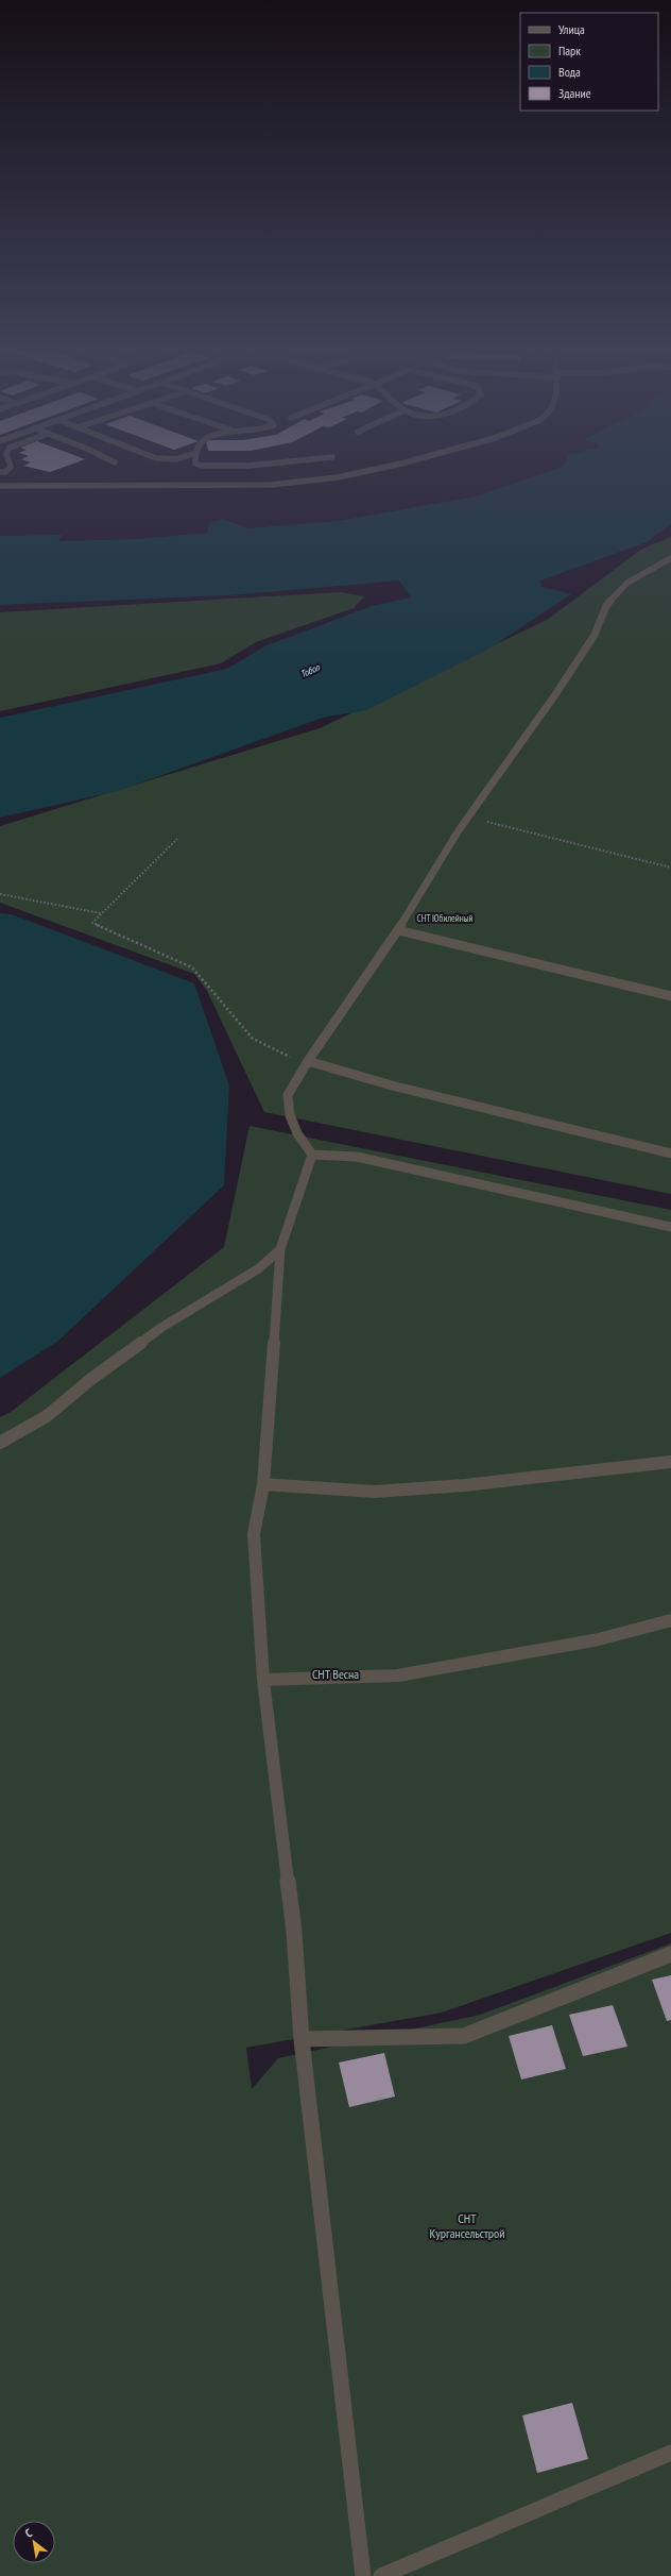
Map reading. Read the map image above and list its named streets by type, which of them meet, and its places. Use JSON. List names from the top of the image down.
{
  "water": ["Тобол"],
  "parks": ["СНТ Юбилейный", "СНТ Весна", "СНТ Кургансельстрой"],
  "legend": [
    "Улица",
    "Парк",
    "Вода",
    "Здание"
  ],
  "north": "top left"
}
